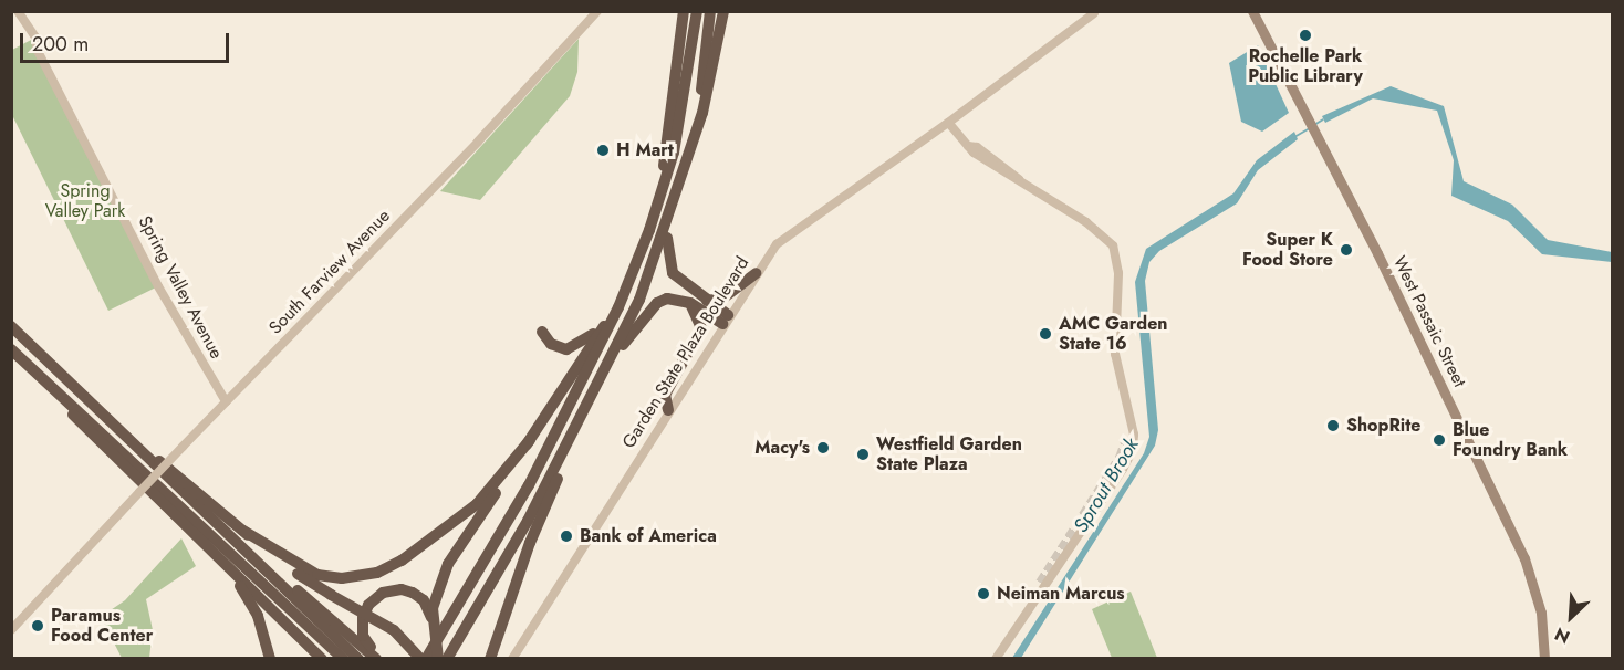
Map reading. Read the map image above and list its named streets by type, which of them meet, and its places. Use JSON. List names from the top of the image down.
{
  "streets": {
    "main road": ["West Passaic Street"],
    "street": ["South Farview Avenue", "Spring Valley Avenue", "Garden State Plaza Boulevard"]
  },
  "crossings": [
    ["South Farview Avenue", "Spring Valley Avenue"]
  ],
  "water": ["Sprout Brook"],
  "parks": ["Spring Valley Park"],
  "places": [
    "Rochelle Park Public Library",
    "H Mart",
    "Super K Food Store",
    "AMC Garden State 16",
    "ShopRite",
    "Blue Foundry Bank",
    "Macy's",
    "Westfield Garden State Plaza",
    "Bank of America",
    "Neiman Marcus",
    "Paramus Food Center"
  ],
  "scale_bar": "200 m",
  "north": "bottom left"
}
